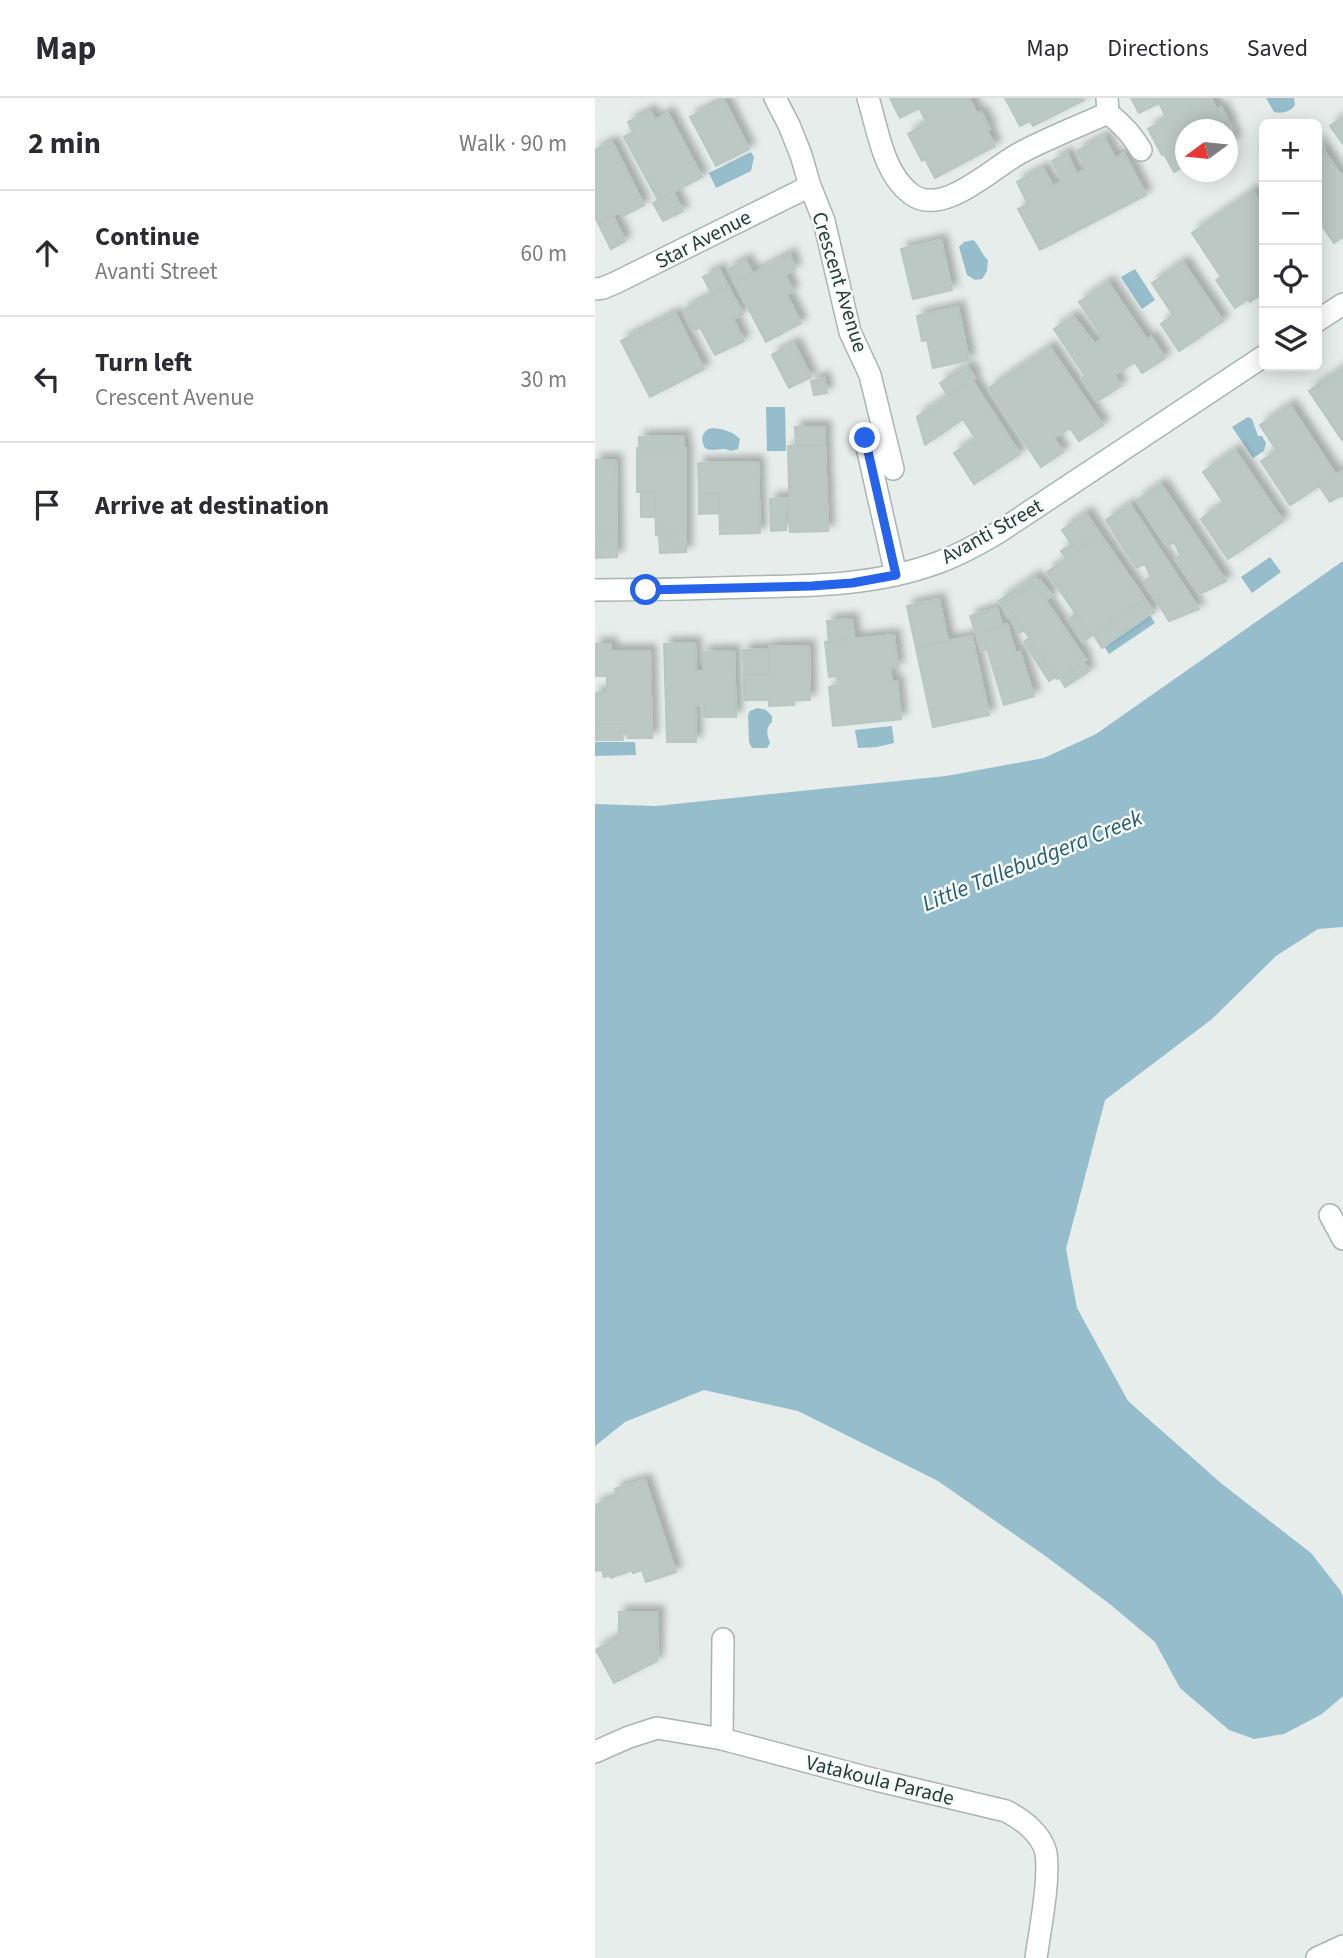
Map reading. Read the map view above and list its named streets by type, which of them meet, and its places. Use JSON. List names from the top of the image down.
{
  "streets": {
    "street": [
      "Star Avenue",
      "Crescent Avenue",
      "Avanti Street",
      "Vatakoula Parade"
    ]
  },
  "crossings": [
    ["Star Avenue", "Crescent Avenue"]
  ],
  "water": ["Little Tallebudgera Creek"],
  "north": "left",
  "page": {
    "header": "Map",
    "nav": ["Map", "Directions", "Saved"],
    "heading": ["2 min", "Walk · 90 m"],
    "map_buttons": ["+", "−"],
    "list": [
      ["Continue", "Avanti Street", "60 m"],
      ["Turn left", "Crescent Avenue", "30 m"],
      "Arrive at destination"
    ]
  }
}
